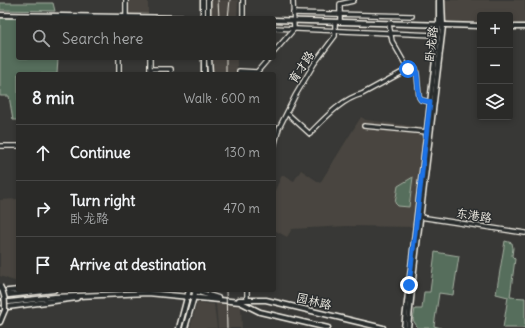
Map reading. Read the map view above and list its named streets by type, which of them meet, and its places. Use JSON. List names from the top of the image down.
{
  "streets": {
    "main road": ["卧龙路", "园林路"],
    "street": ["育才路", "东港路"]
  },
  "crossings": [
    ["卧龙路", "东港路"]
  ],
  "page": {
    "map_buttons": ["+", "−"],
    "search": "Search here",
    "heading": ["8 min", "Walk · 600 m"],
    "list": [
      ["Continue", "130 m"],
      ["Turn right", "卧龙路", "470 m"],
      "Arrive at destination"
    ]
  }
}
